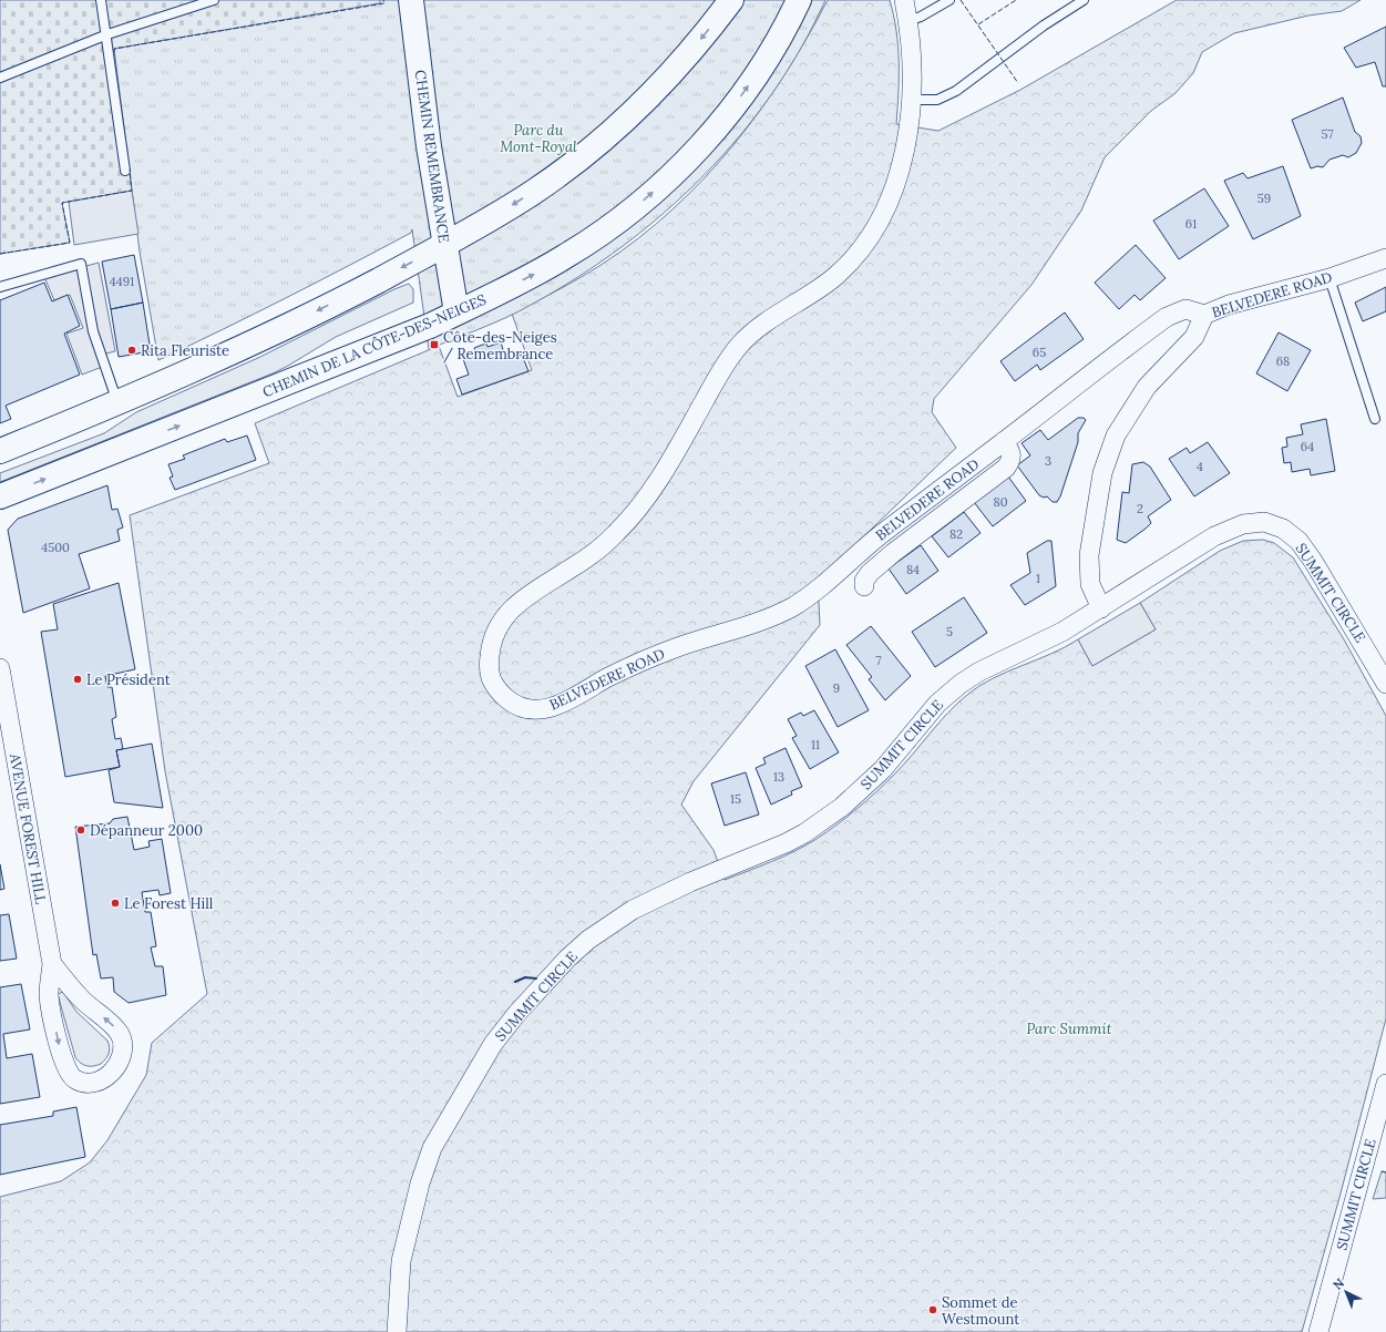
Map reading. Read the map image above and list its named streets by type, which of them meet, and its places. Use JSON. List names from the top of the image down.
{
  "streets": {
    "main road": ["CHEMIN REMEMBRANCE", "CHEMIN DE LA CÔTE-DES-NEIGES"],
    "street": ["BELVEDERE ROAD", "SUMMIT CIRCLE", "AVENUE FOREST HILL"]
  },
  "crossings": [
    ["CHEMIN REMEMBRANCE", "CHEMIN DE LA CÔTE-DES-NEIGES"]
  ],
  "parks": ["Parc du Mont-Royal", "Parc Summit"],
  "places": {
    "transit": ["Côte-des-Neiges / Remembrance"],
    "other": [
      "Rita Fleuriste",
      "Le Président",
      "Dépanneur 2000",
      "Le Forest Hill",
      "Sommet de Westmount"
    ]
  },
  "house_numbers": [
    "57",
    "59",
    "61",
    "4491",
    "65",
    "68",
    "64",
    "3",
    "4",
    "80",
    "2",
    "82",
    "4500",
    "84",
    "1",
    "5",
    "7",
    "9",
    "11",
    "13",
    "15"
  ],
  "north": "top left"
}
